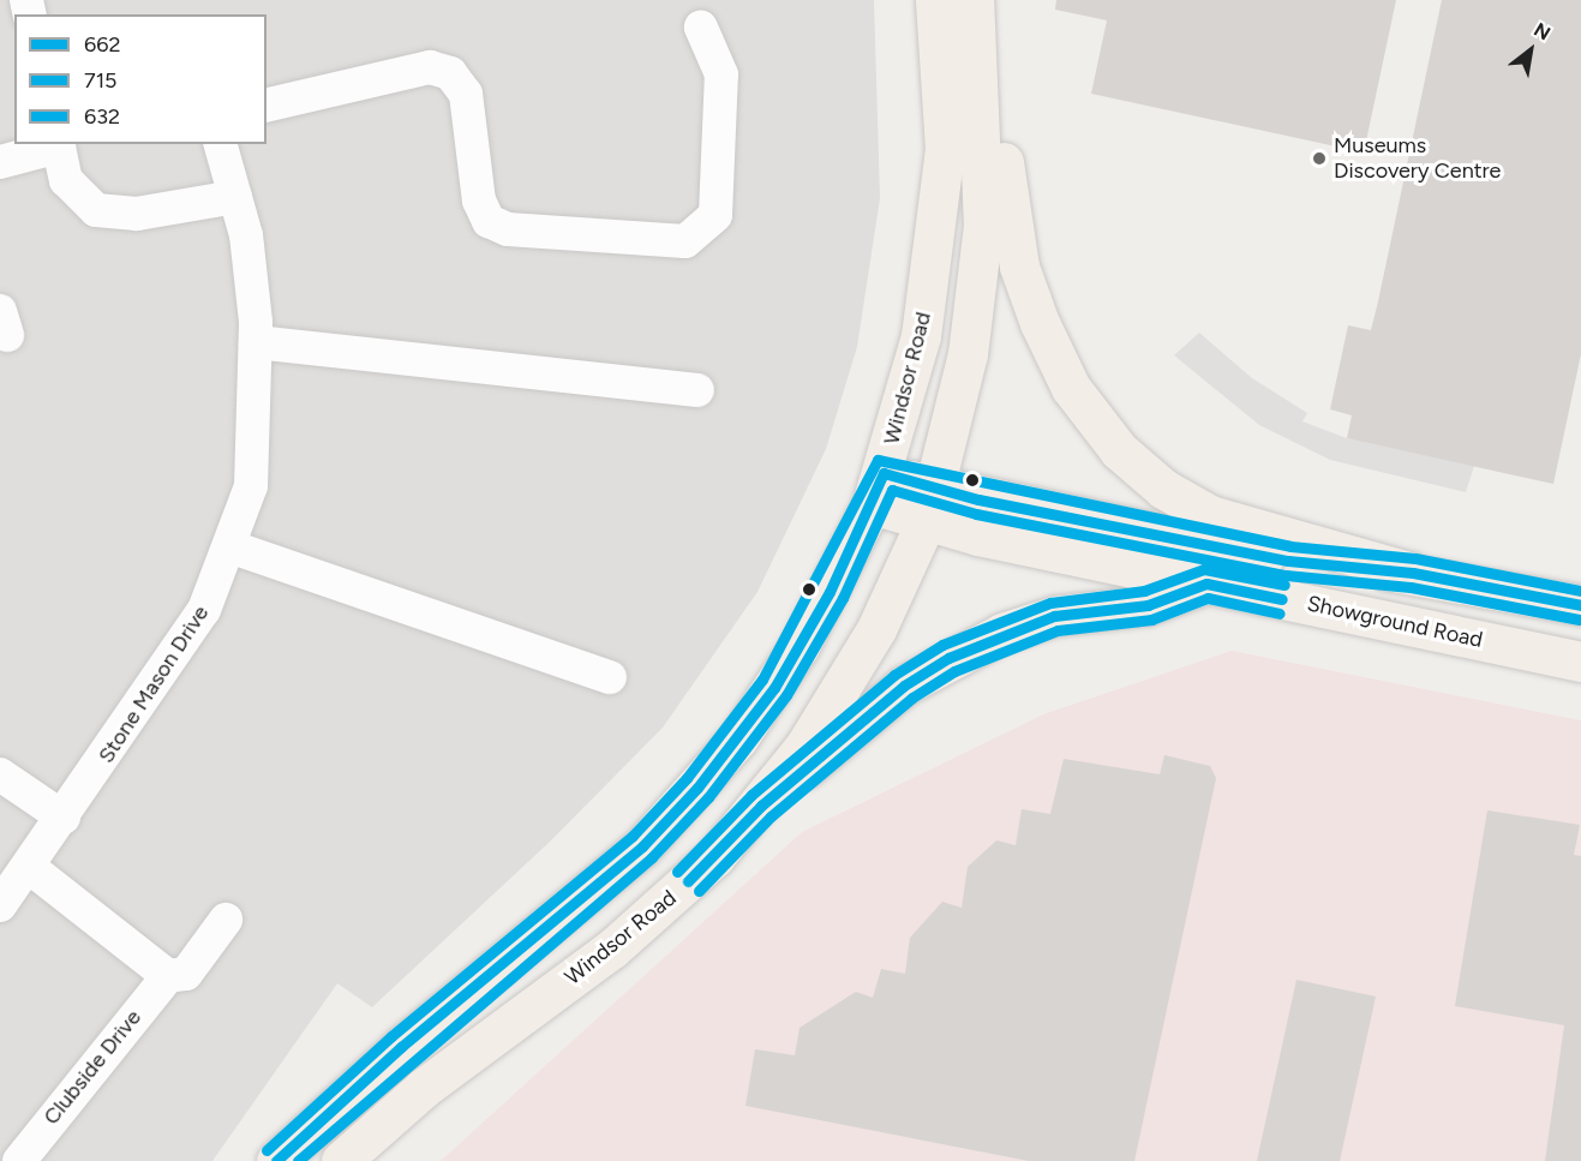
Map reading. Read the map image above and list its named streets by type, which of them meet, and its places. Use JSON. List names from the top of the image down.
{
  "streets": {
    "main road": ["Windsor Road", "Showground Road"],
    "street": ["Stone Mason Drive", "Clubside Drive"]
  },
  "crossings": [
    ["Windsor Road", "Showground Road"]
  ],
  "places": ["Museums Discovery Centre"],
  "lines": ["transit line 632", "transit line 662", "transit line 715"],
  "legend": ["662", "715", "632"],
  "north": "top right"
}
